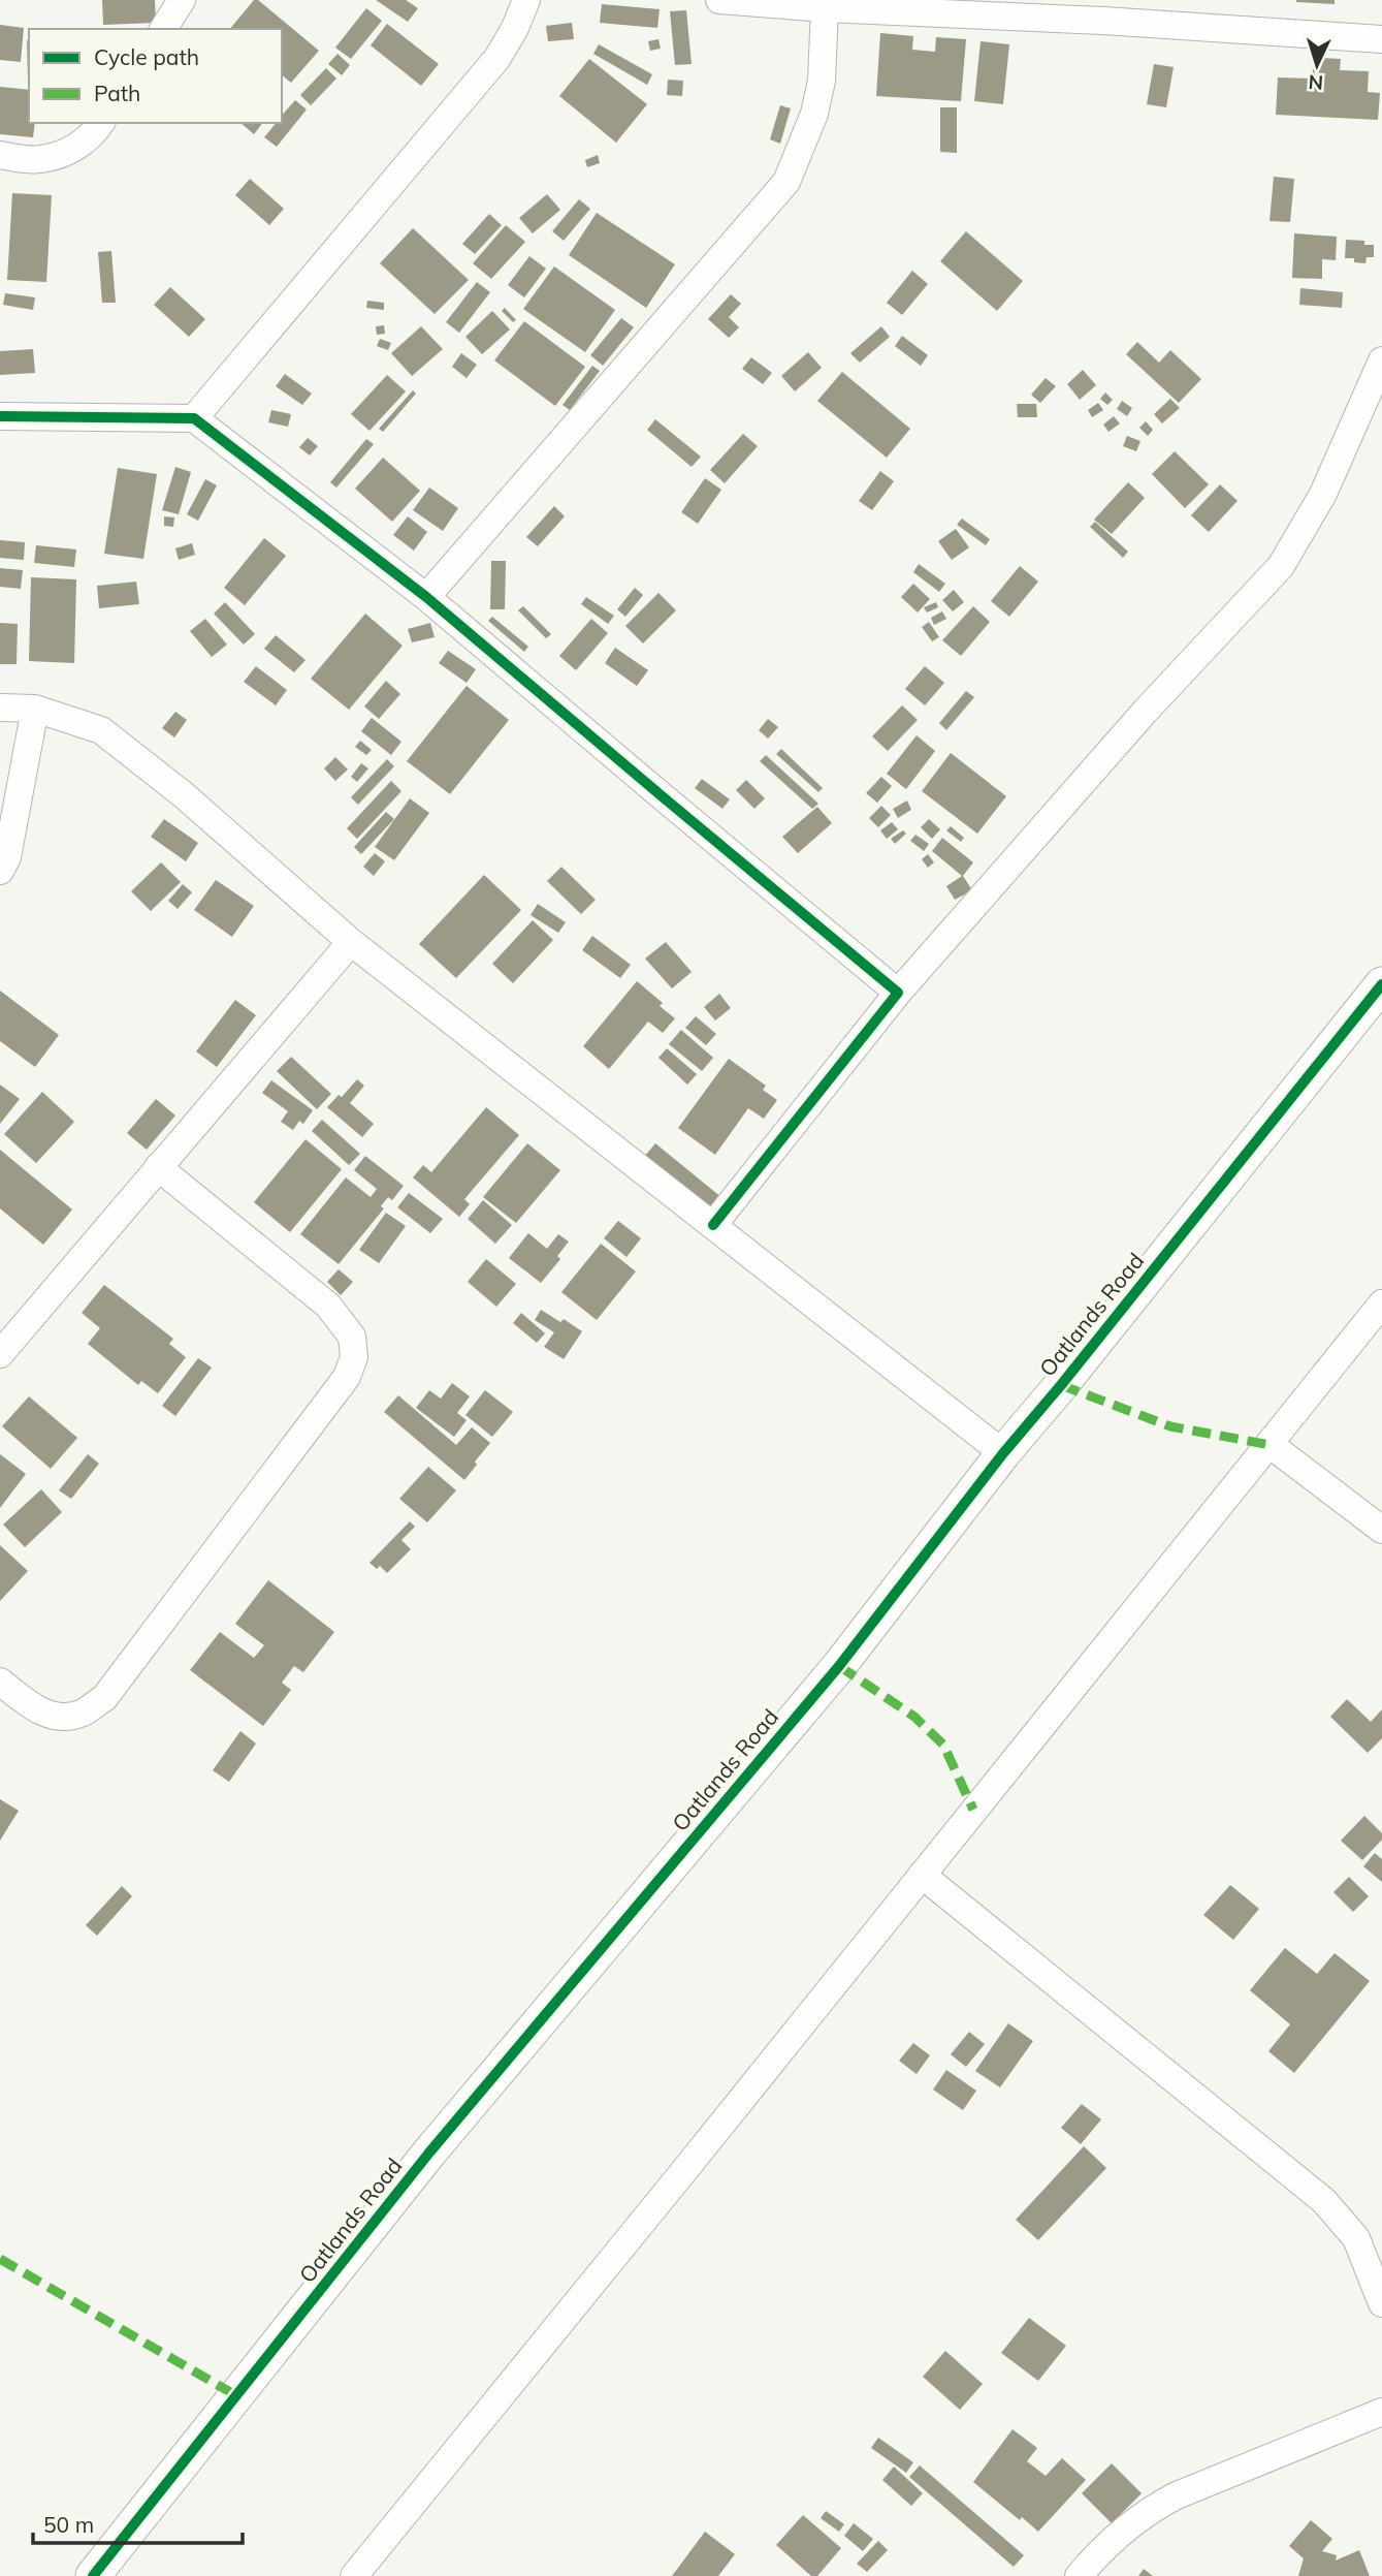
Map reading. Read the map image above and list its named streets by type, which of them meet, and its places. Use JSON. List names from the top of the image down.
{
  "streets": {
    "street": ["Oatlands Road"]
  },
  "legend": ["Cycle path", "Path"],
  "scale_bar": "50 m",
  "north": "bottom"
}
